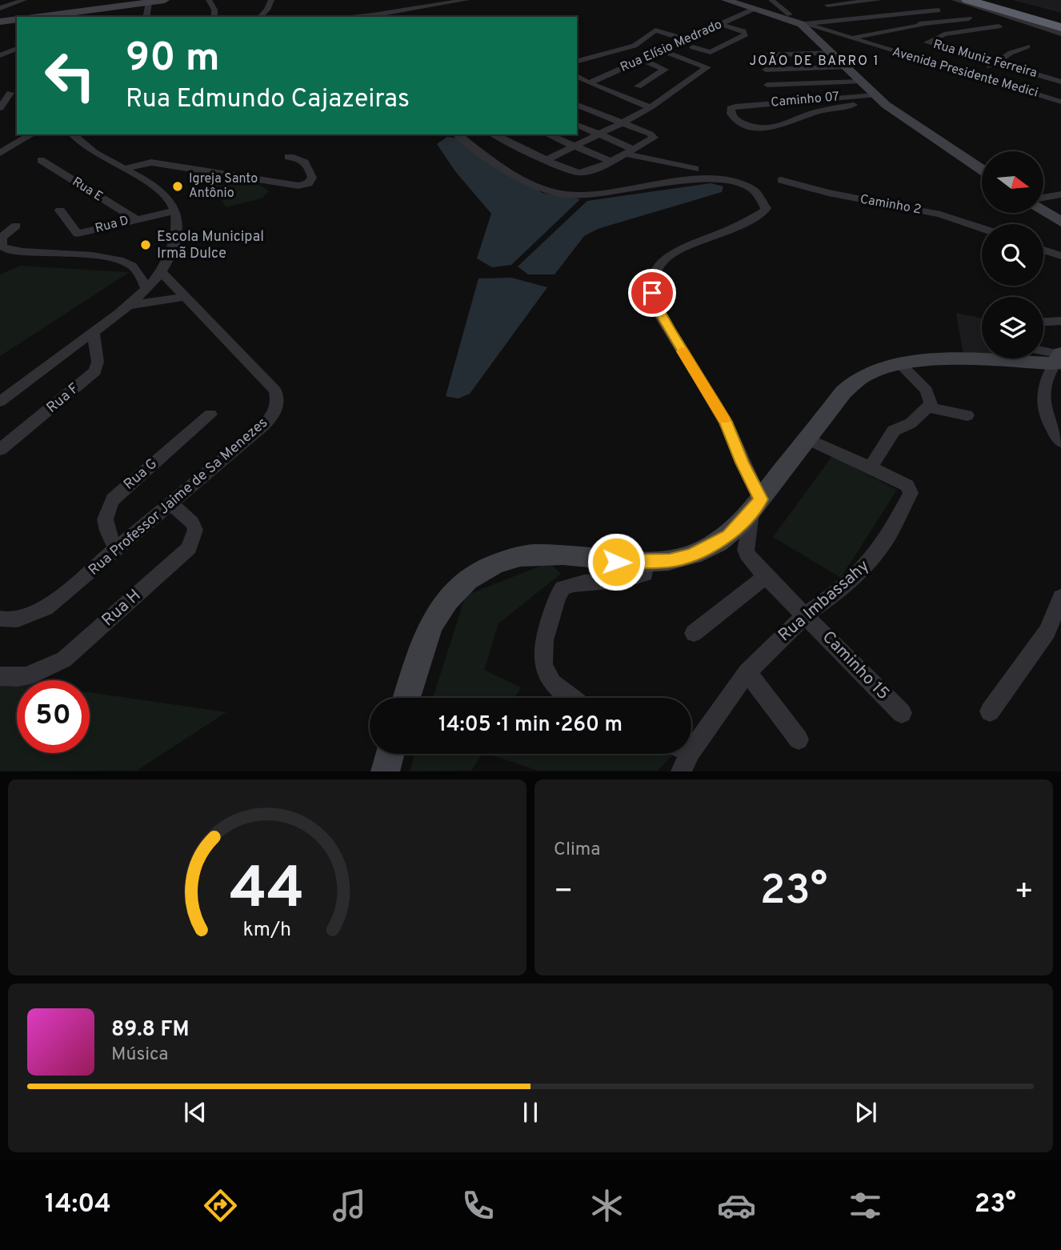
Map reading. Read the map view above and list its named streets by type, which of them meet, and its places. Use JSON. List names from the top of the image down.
{
  "streets": {
    "street": [
      "Rua Elísio Medrado",
      "Rua Muniz Ferreira",
      "Avenida Presidente Medici",
      "Caminho 07",
      "Rua E",
      "Caminho 2",
      "Rua D",
      "Rua F",
      "Rua G",
      "Rua Professor Jaime de Sa Menezes",
      "Rua Imbassahy",
      "Rua H",
      "Caminho 15"
    ]
  },
  "crossings": [
    ["Rua E", "Rua D"],
    ["Rua G", "Rua Professor Jaime de Sa Menezes"],
    ["Rua Professor Jaime de Sa Menezes", "Rua H"],
    ["Rua Imbassahy", "Caminho 15"]
  ],
  "districts": ["JOÃO DE BARRO 1"],
  "places": ["Igreja Santo Antônio", "Escola Municipal Irmã Dulce"],
  "north": "right",
  "page": {
    "turn": ["90 m", "Rua Edmundo Cajazeiras"],
    "limit": "50",
    "trip": "14:05 · 1 min · 260 m",
    "tile": "Clima",
    "heat": ["−", "23°", "+"],
    "song": ["89.8 FM", "Música"],
    "tabs": ["14:04", "23°"],
    "gauge": ["44", "km/h"]
  }
}
